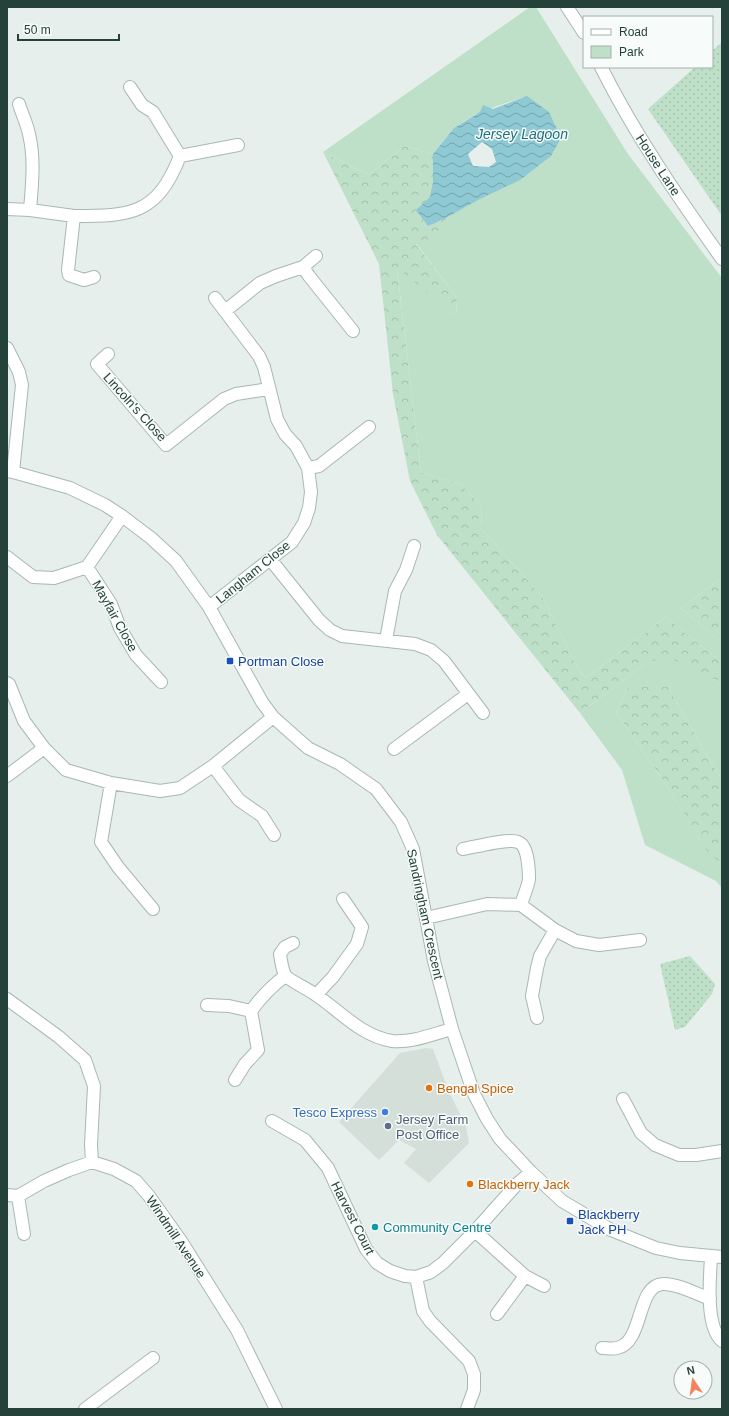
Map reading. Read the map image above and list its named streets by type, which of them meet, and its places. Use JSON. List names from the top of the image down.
{
  "streets": {
    "street": [
      "House Lane",
      "Lincoln's Close",
      "Langham Close",
      "Mayfair Close",
      "Sandringham Crescent",
      "Harvest Court",
      "Windmill Avenue"
    ]
  },
  "crossings": [
    ["Lincoln's Close", "Langham Close"],
    ["Langham Close", "Sandringham Crescent"],
    ["Mayfair Close", "Sandringham Crescent"]
  ],
  "water": ["Jersey Lagoon"],
  "places": {
    "transit": ["Portman Close", "Blackberry Jack PH"],
    "other": [
      "Bengal Spice",
      "Tesco Express",
      "Jersey Farm Post Office",
      "Blackberry Jack",
      "Community Centre"
    ]
  },
  "legend": ["Road", "Park"],
  "scale_bar": "50 m",
  "north": "top"
}
